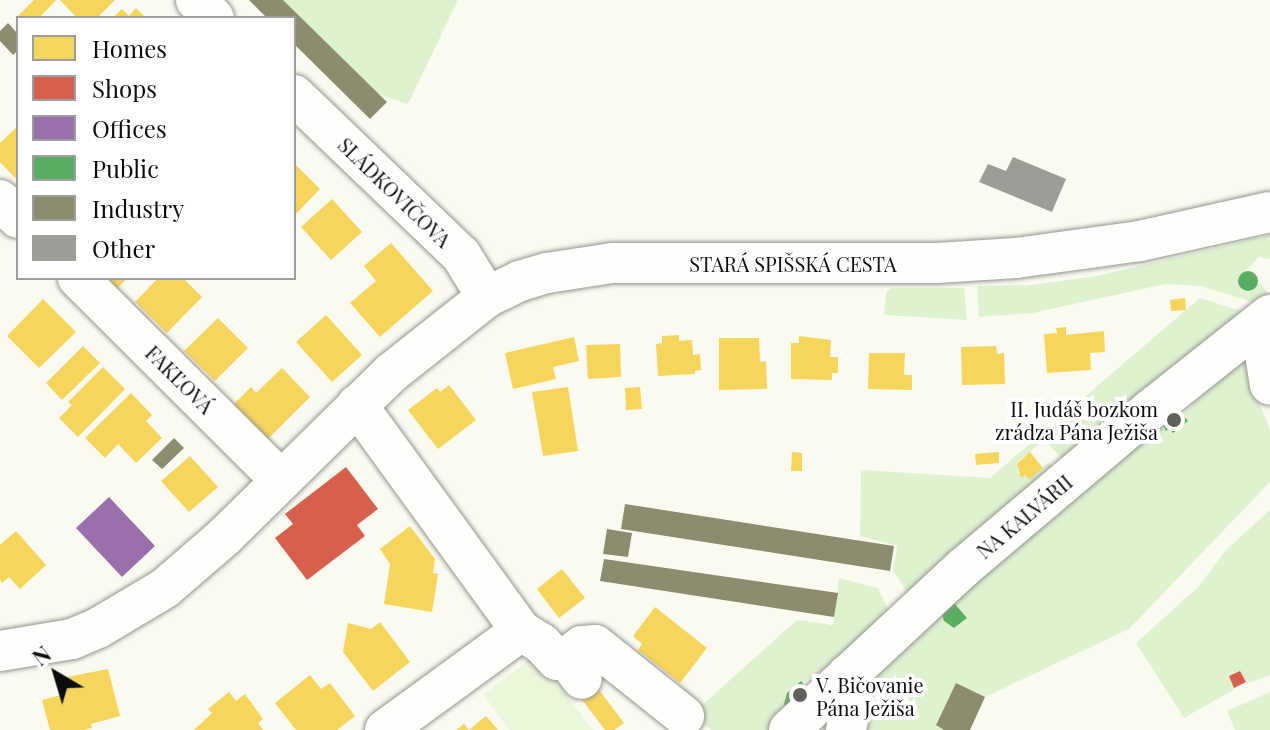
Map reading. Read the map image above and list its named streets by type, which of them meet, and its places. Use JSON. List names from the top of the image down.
{
  "streets": {
    "street": [
      "SLÁDKOVIČOVA",
      "STARÁ SPIŠSKÁ CESTA",
      "FAKĽOVÁ",
      "NA KALVÁRII"
    ]
  },
  "crossings": [
    ["SLÁDKOVIČOVA", "STARÁ SPIŠSKÁ CESTA"],
    ["STARÁ SPIŠSKÁ CESTA", "FAKĽOVÁ"]
  ],
  "places": ["II. Judáš bozkom zrádza Pána Ježiša", "V. Bičovanie Pána Ježiša"],
  "legend": [
    "Homes",
    "Shops",
    "Offices",
    "Public",
    "Industry",
    "Other"
  ],
  "north": "top left"
}
